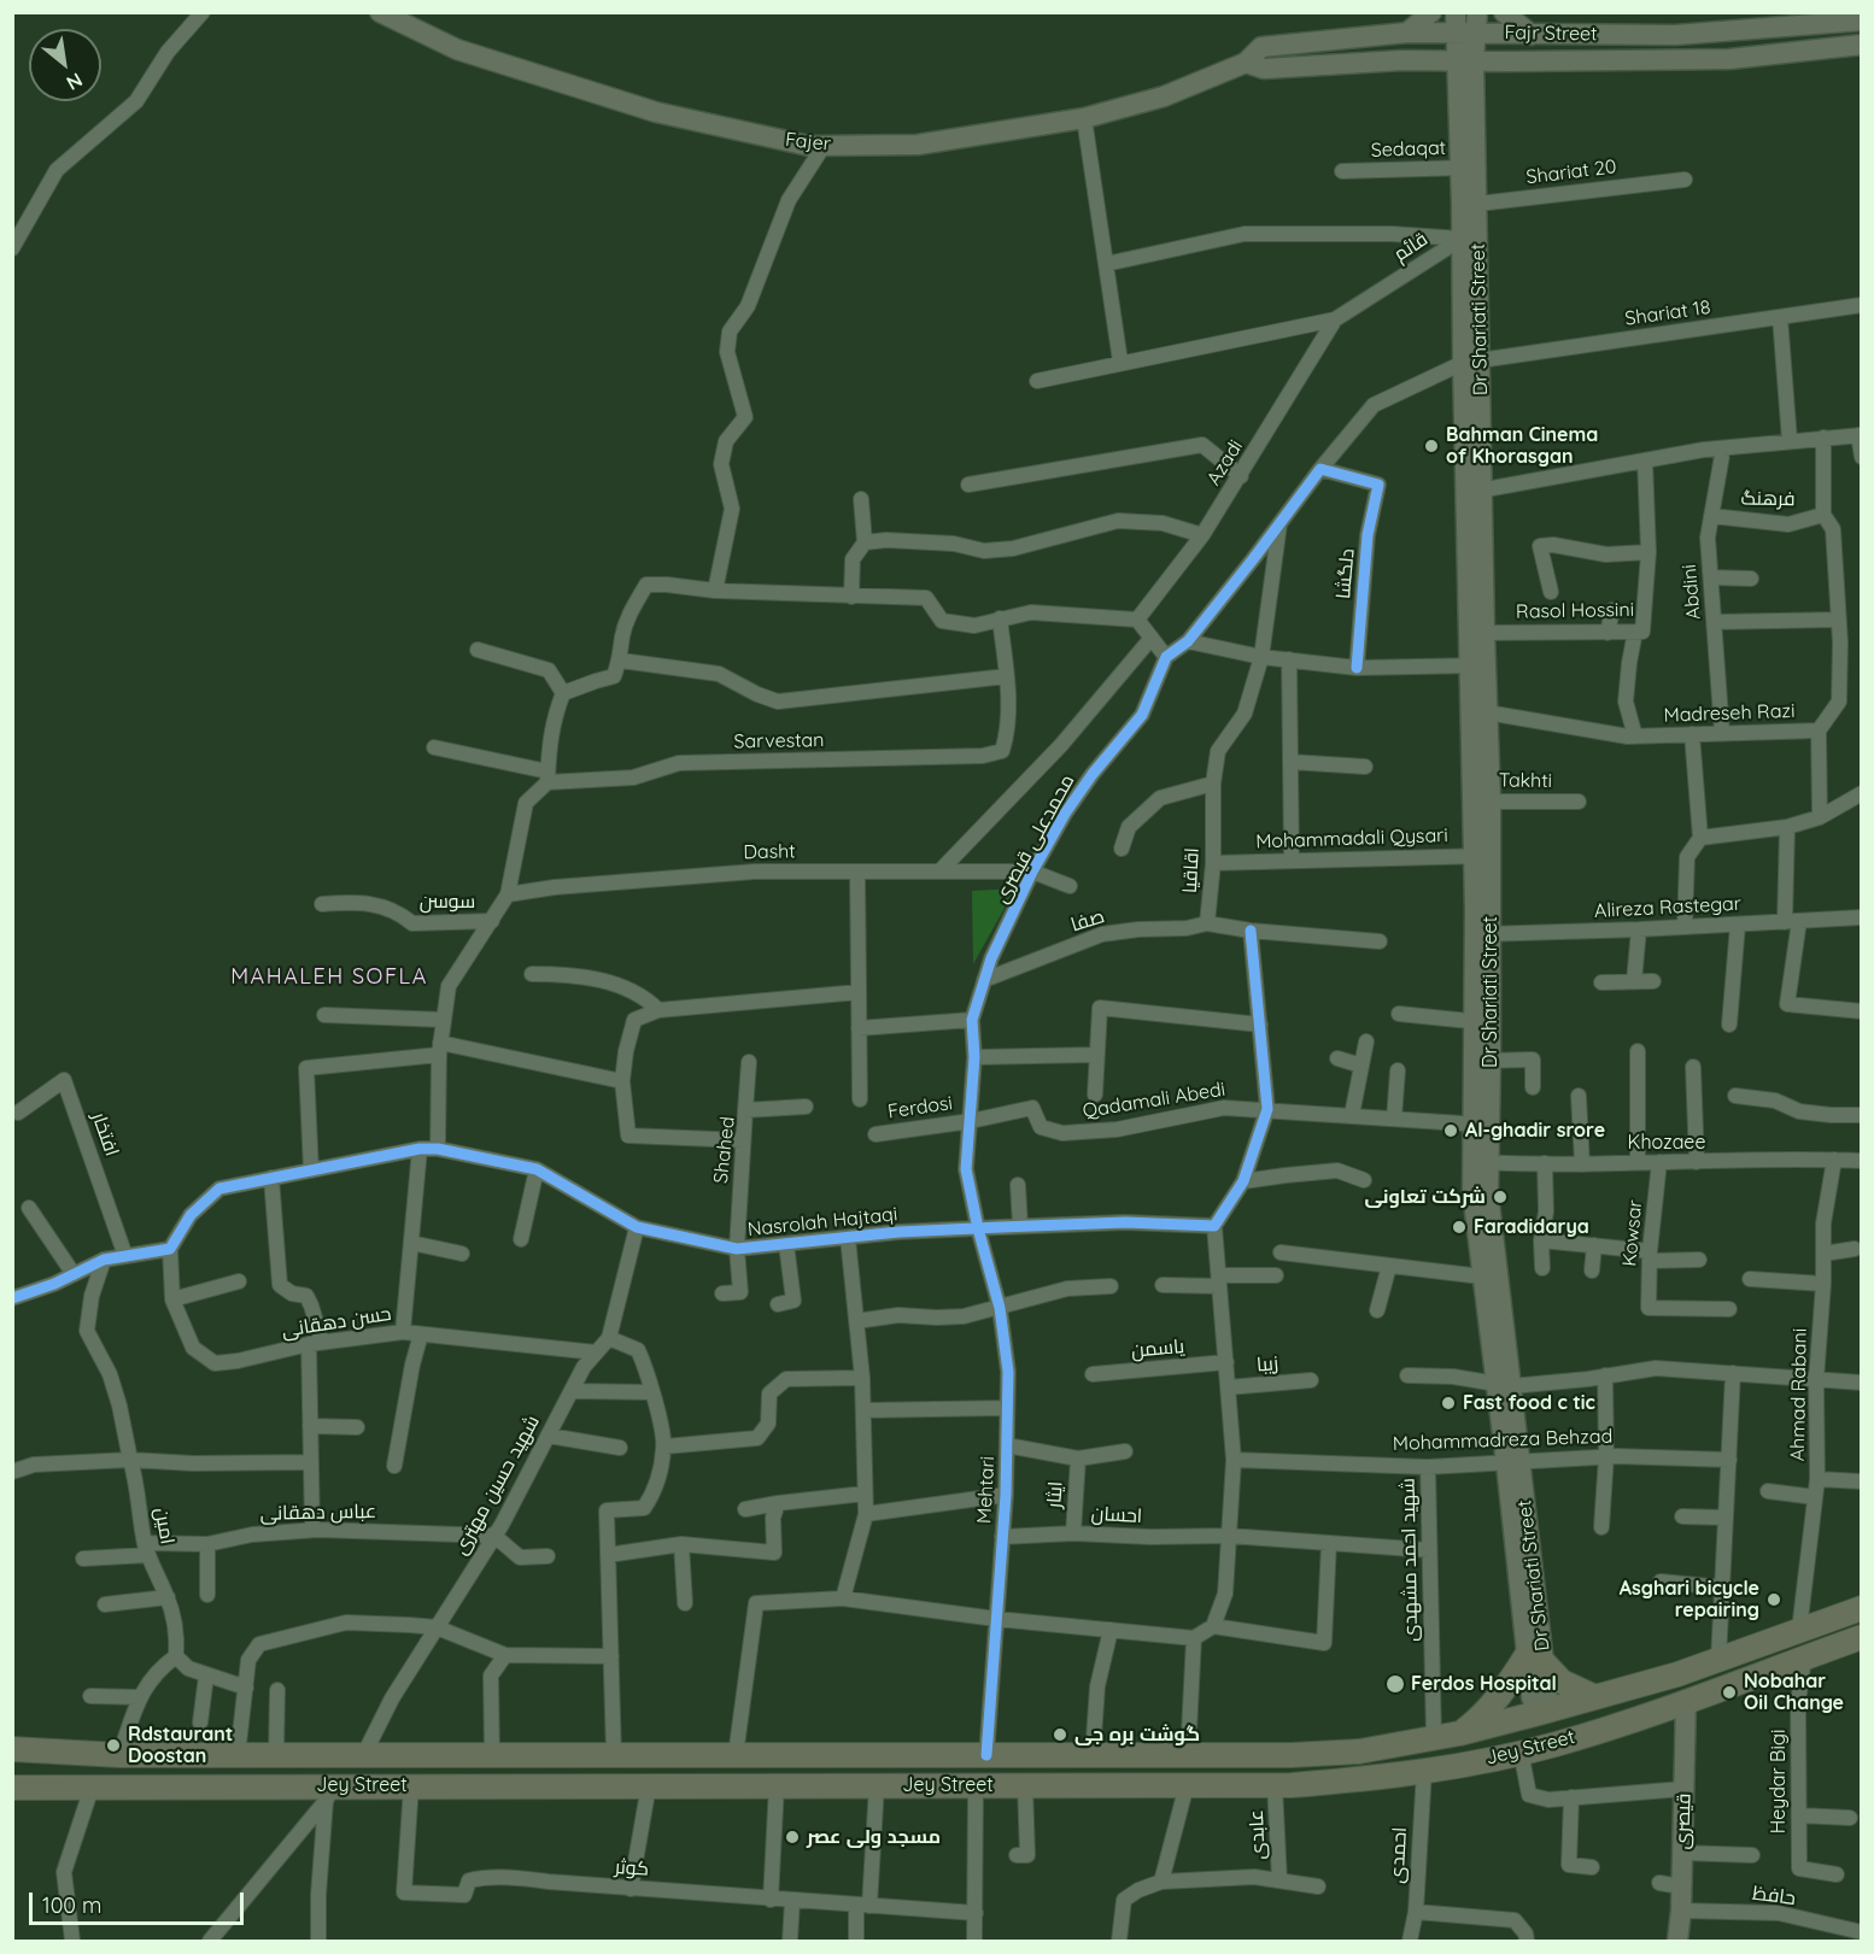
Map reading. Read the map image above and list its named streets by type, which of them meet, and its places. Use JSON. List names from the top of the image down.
{
  "streets": {
    "main road": [
      "Fajr Street",
      "Fajer",
      "Dr Shariati Street",
      "Jey Street",
      "قیصری"
    ],
    "street": [
      "Sedaqat",
      "Shariat 20",
      "قائم",
      "Shariat 18",
      "Azadi",
      "فرهنگ",
      "دلگشا",
      "Abdini",
      "Rasol Hossini",
      "Madreseh Razi",
      "Sarvestan",
      "Takhti",
      "محمدعلی قیصری",
      "Mohammadali Qysari",
      "Dasht",
      "اقاقیا",
      "سوسن",
      "Alireza Rastegar",
      "صفا",
      "Qadamali Abedi",
      "Ferdosi",
      "افتخار",
      "Khozaee",
      "Shahed",
      "Nasrolah Hajtaqi",
      "Kowsar",
      "حسن دهقانی",
      "یاسمن",
      "زیبا",
      "Ahmad Rabani",
      "Mohammadreza Behzad",
      "شهید حسین مهتری",
      "Mehtari",
      "ایثار",
      "عباس دهقانی",
      "احسان",
      "امین",
      "شهید احمد مشهدی",
      "Heydar Bigi",
      "عابدی",
      "احمدی",
      "کوثر",
      "حافظ"
    ]
  },
  "crossings": [
    ["Fajr Street", "Fajer"],
    ["Fajr Street", "Dr Shariati Street"],
    ["Sedaqat", "Dr Shariati Street"],
    ["Shariat 20", "Dr Shariati Street"],
    ["قائم", "Dr Shariati Street"],
    ["قائم", "Azadi"],
    ["Shariat 18", "Dr Shariati Street"],
    ["Shariat 18", "دلگشا"],
    ["Dr Shariati Street", "Rasol Hossini"],
    ["Dr Shariati Street", "Madreseh Razi"],
    ["Dr Shariati Street", "Takhti"],
    ["Dr Shariati Street", "Mohammadali Qysari"],
    ["Dr Shariati Street", "Alireza Rastegar"],
    ["Dr Shariati Street", "Qadamali Abedi"],
    ["Dr Shariati Street", "Khozaee"],
    ["Dr Shariati Street", "Mohammadreza Behzad"],
    ["Dr Shariati Street", "Jey Street"],
    ["فرهنگ", "Abdini"],
    ["فرهنگ", "Madreseh Razi"],
    ["Abdini", "Madreseh Razi"],
    ["محمدعلی قیصری", "Dasht"],
    ["محمدعلی قیصری", "صفا"],
    ["محمدعلی قیصری", "Qadamali Abedi"],
    ["محمدعلی قیصری", "Ferdosi"],
    ["محمدعلی قیصری", "Nasrolah Hajtaqi"],
    ["محمدعلی قیصری", "Mehtari"],
    ["Mohammadali Qysari", "اقاقیا"],
    ["اقاقیا", "صفا"],
    ["Qadamali Abedi", "Ferdosi"],
    ["Khozaee", "Kowsar"],
    ["Khozaee", "Ahmad Rabani"],
    ["Shahed", "Nasrolah Hajtaqi"],
    ["Nasrolah Hajtaqi", "حسن دهقانی"],
    ["Nasrolah Hajtaqi", "شهید حسین مهتری"],
    ["Nasrolah Hajtaqi", "Mehtari"],
    ["حسن دهقانی", "شهید حسین مهتری"],
    ["Ahmad Rabani", "Jey Street"],
    ["Mohammadreza Behzad", "شهید احمد مشهدی"],
    ["شهید حسین مهتری", "عباس دهقانی"],
    ["شهید حسین مهتری", "Jey Street"],
    ["Mehtari", "احسان"],
    ["Mehtari", "Jey Street"],
    ["ایثار", "احسان"],
    ["عباس دهقانی", "امین"],
    ["احسان", "شهید احمد مشهدی"],
    ["شهید احمد مشهدی", "Jey Street"],
    ["Jey Street", "Heydar Bigi"],
    ["Jey Street", "قیصری"],
    ["Jey Street", "عابدی"],
    ["Jey Street", "احمدی"],
    ["Jey Street", "کوثر"],
    ["قیصری", "حافظ"]
  ],
  "districts": ["MAHALEH SOFLA"],
  "places": [
    "Bahman Cinema of Khorasgan",
    "Al-ghadir srore",
    "شرکت تعاونی",
    "Faradidarya",
    "Fast food c tic",
    "Asghari bicycle repairing",
    "Ferdos Hospital",
    "Nobahar Oil Change",
    "گوشت بره جی",
    "Rdstaurant Doostan",
    "مسجد ولی عصر"
  ],
  "scale_bar": "100 m",
  "north": "bottom right"
}
